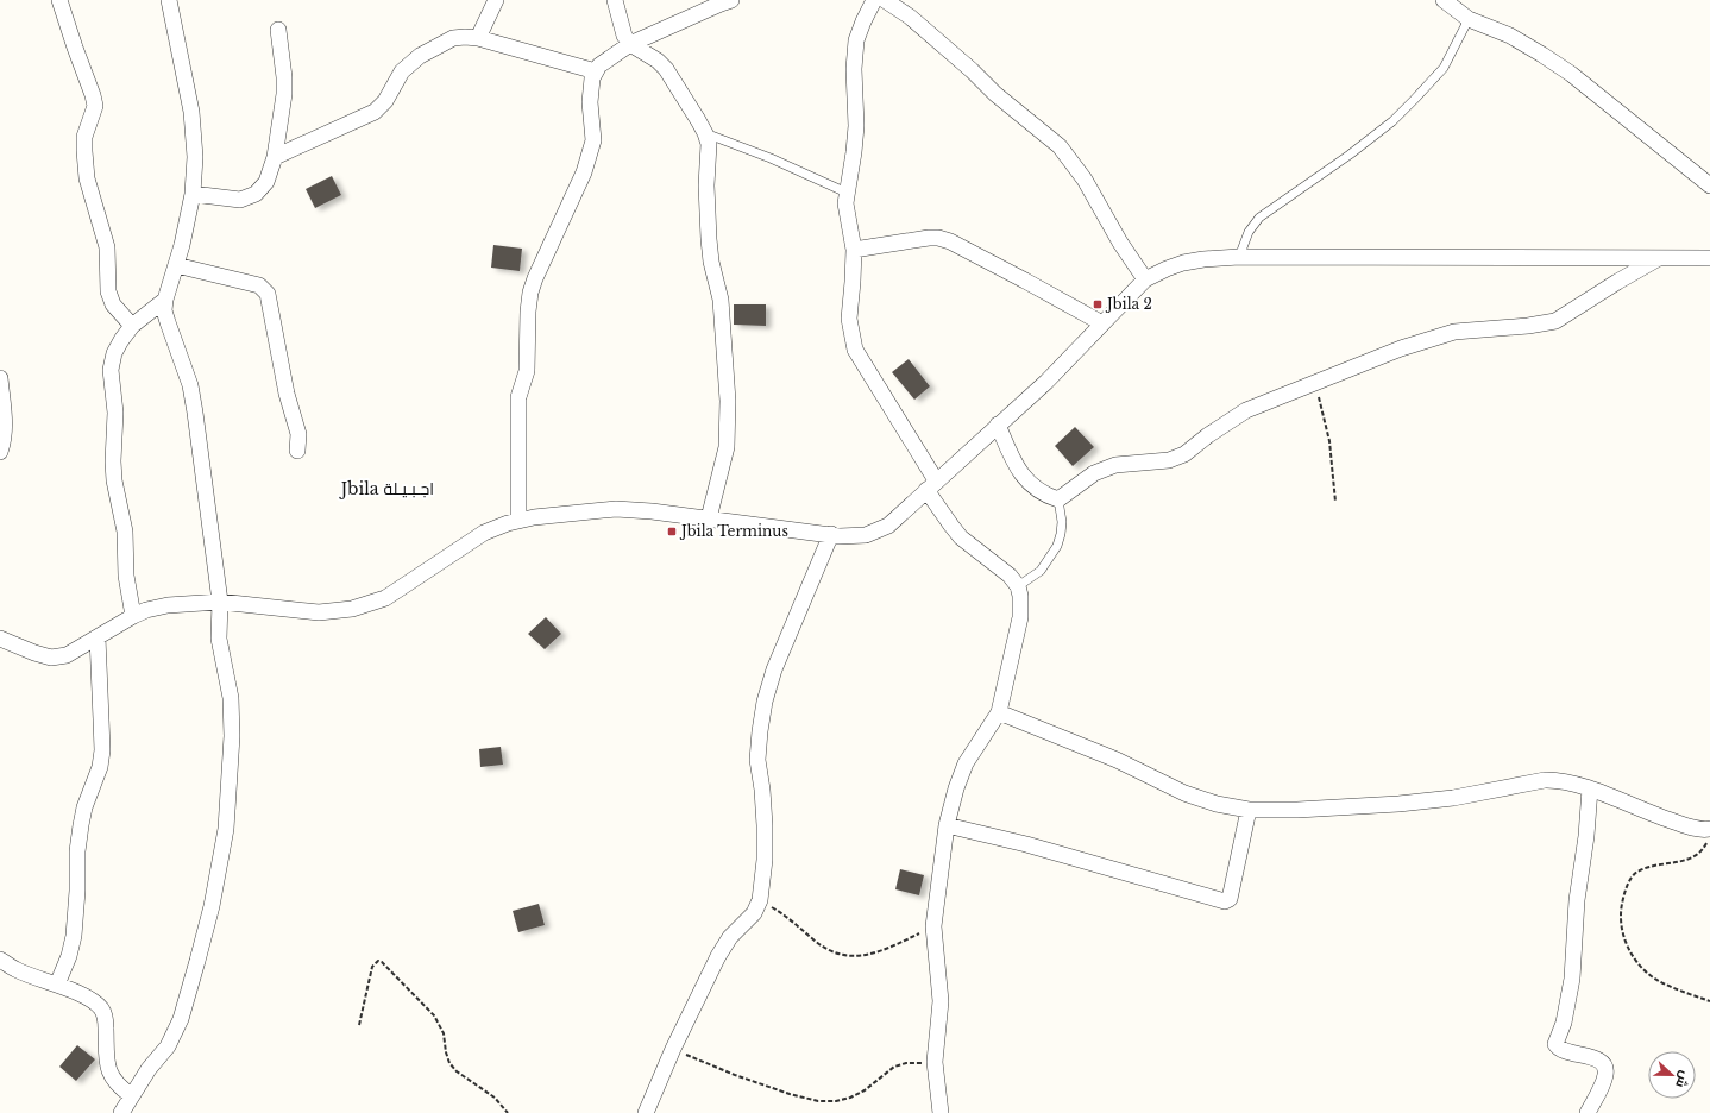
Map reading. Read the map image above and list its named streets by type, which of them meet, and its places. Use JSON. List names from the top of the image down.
{
  "districts": ["Jbila اجـبـيـلة"],
  "places": {
    "transit": ["Jbila 2", "Jbila Terminus"]
  },
  "north": "right"
}
